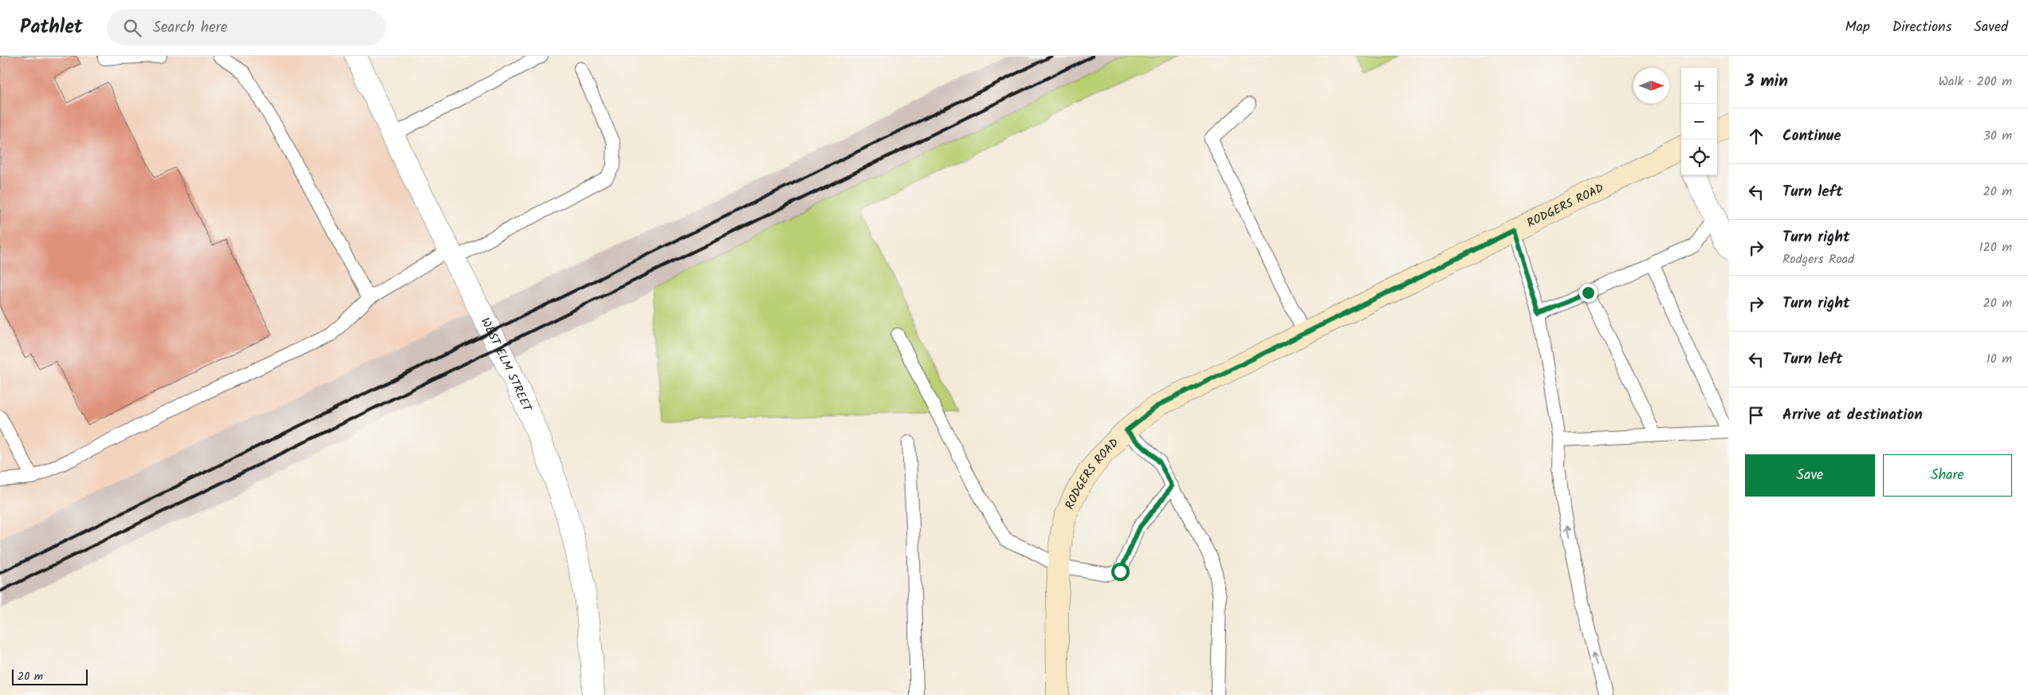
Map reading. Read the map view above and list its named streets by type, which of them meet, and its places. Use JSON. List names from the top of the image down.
{
  "streets": {
    "street": ["RODGERS ROAD", "WEST ELM STREET"]
  },
  "scale_bar": "20 m",
  "north": "right",
  "page": {
    "header": "Pathlet",
    "search": "Search here",
    "nav": ["Map", "Directions", "Saved"],
    "heading": ["3 min", "Walk · 200 m"],
    "map_buttons": ["+", "−"],
    "list": [
      ["Continue", "30 m"],
      ["Turn left", "20 m"],
      ["Turn right", "Rodgers Road", "120 m"],
      ["Turn right", "20 m"],
      ["Turn left", "10 m"],
      "Arrive at destination"
    ],
    "buttons": ["Save", "Share"],
    "scale": "20 m"
  }
}
